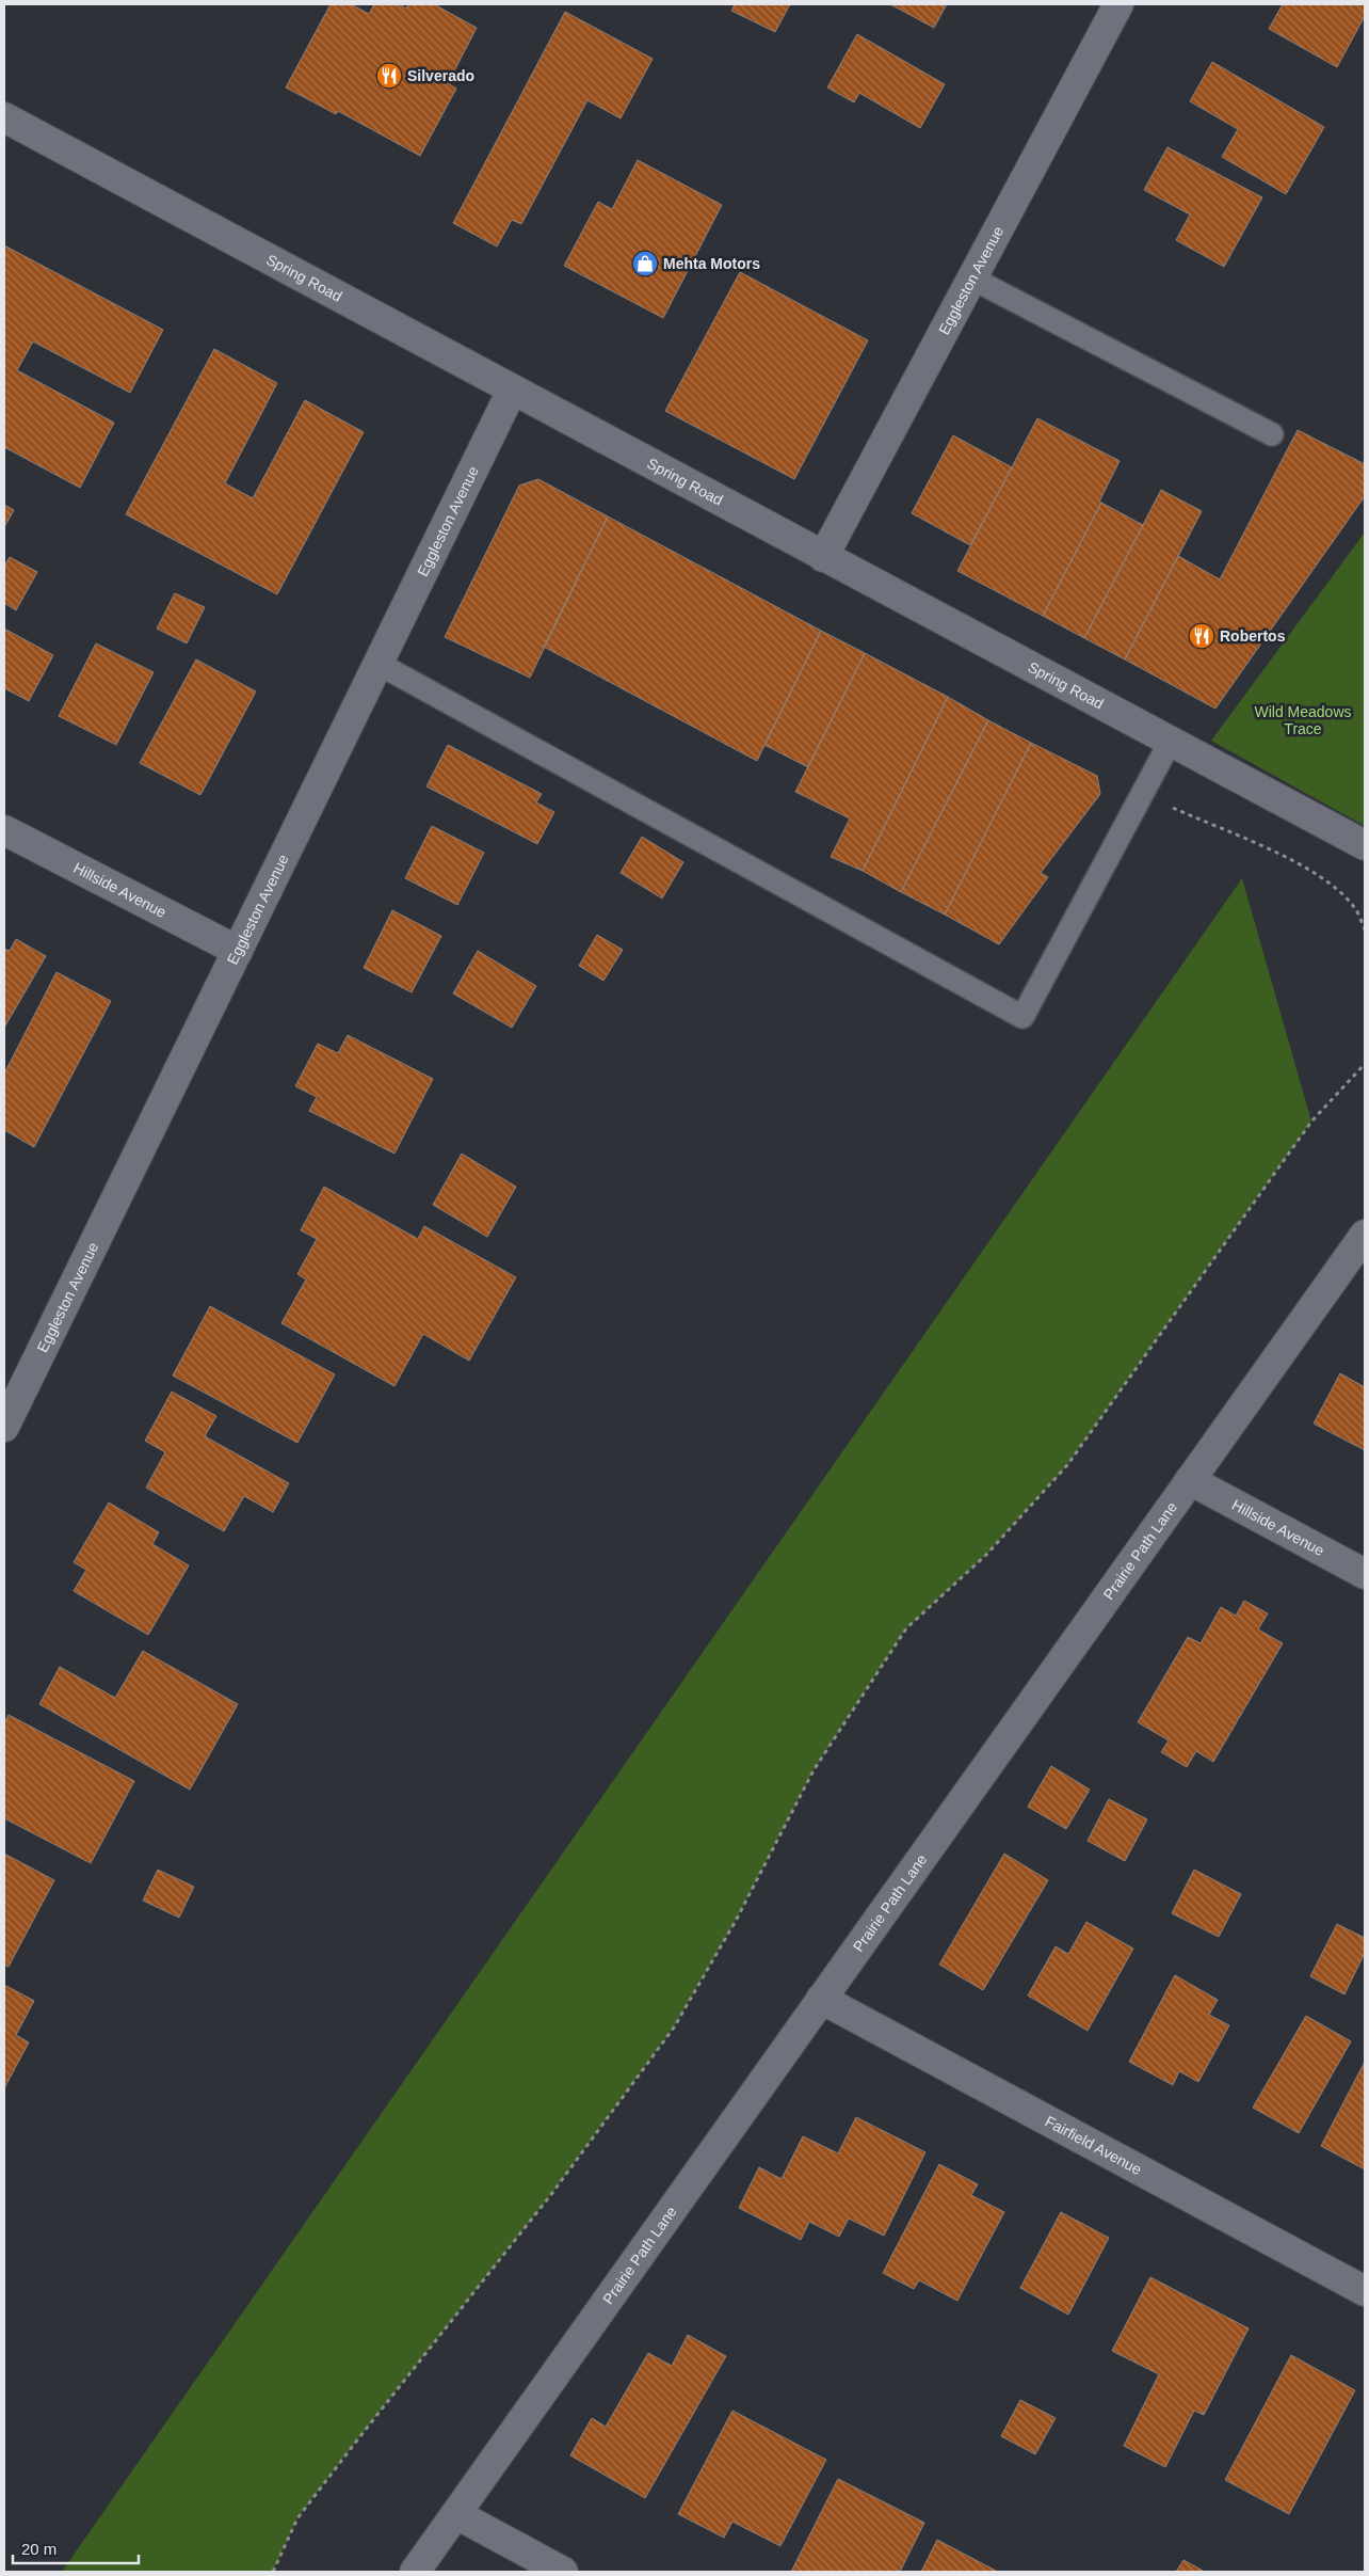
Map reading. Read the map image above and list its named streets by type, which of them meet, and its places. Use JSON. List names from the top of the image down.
{
  "streets": {
    "street": [
      "Spring Road",
      "Eggleston Avenue",
      "Hillside Avenue",
      "Prairie Path Lane",
      "Fairfield Avenue"
    ]
  },
  "crossings": [
    ["Spring Road", "Eggleston Avenue"],
    ["Eggleston Avenue", "Hillside Avenue"],
    ["Hillside Avenue", "Prairie Path Lane"],
    ["Prairie Path Lane", "Fairfield Avenue"]
  ],
  "parks": ["Wild Meadows Trace"],
  "places": {
    "restaurant": ["Silverado", "Robertos"],
    "shop": ["Mehta Motors"]
  },
  "scale_bar": "20 m"
}
